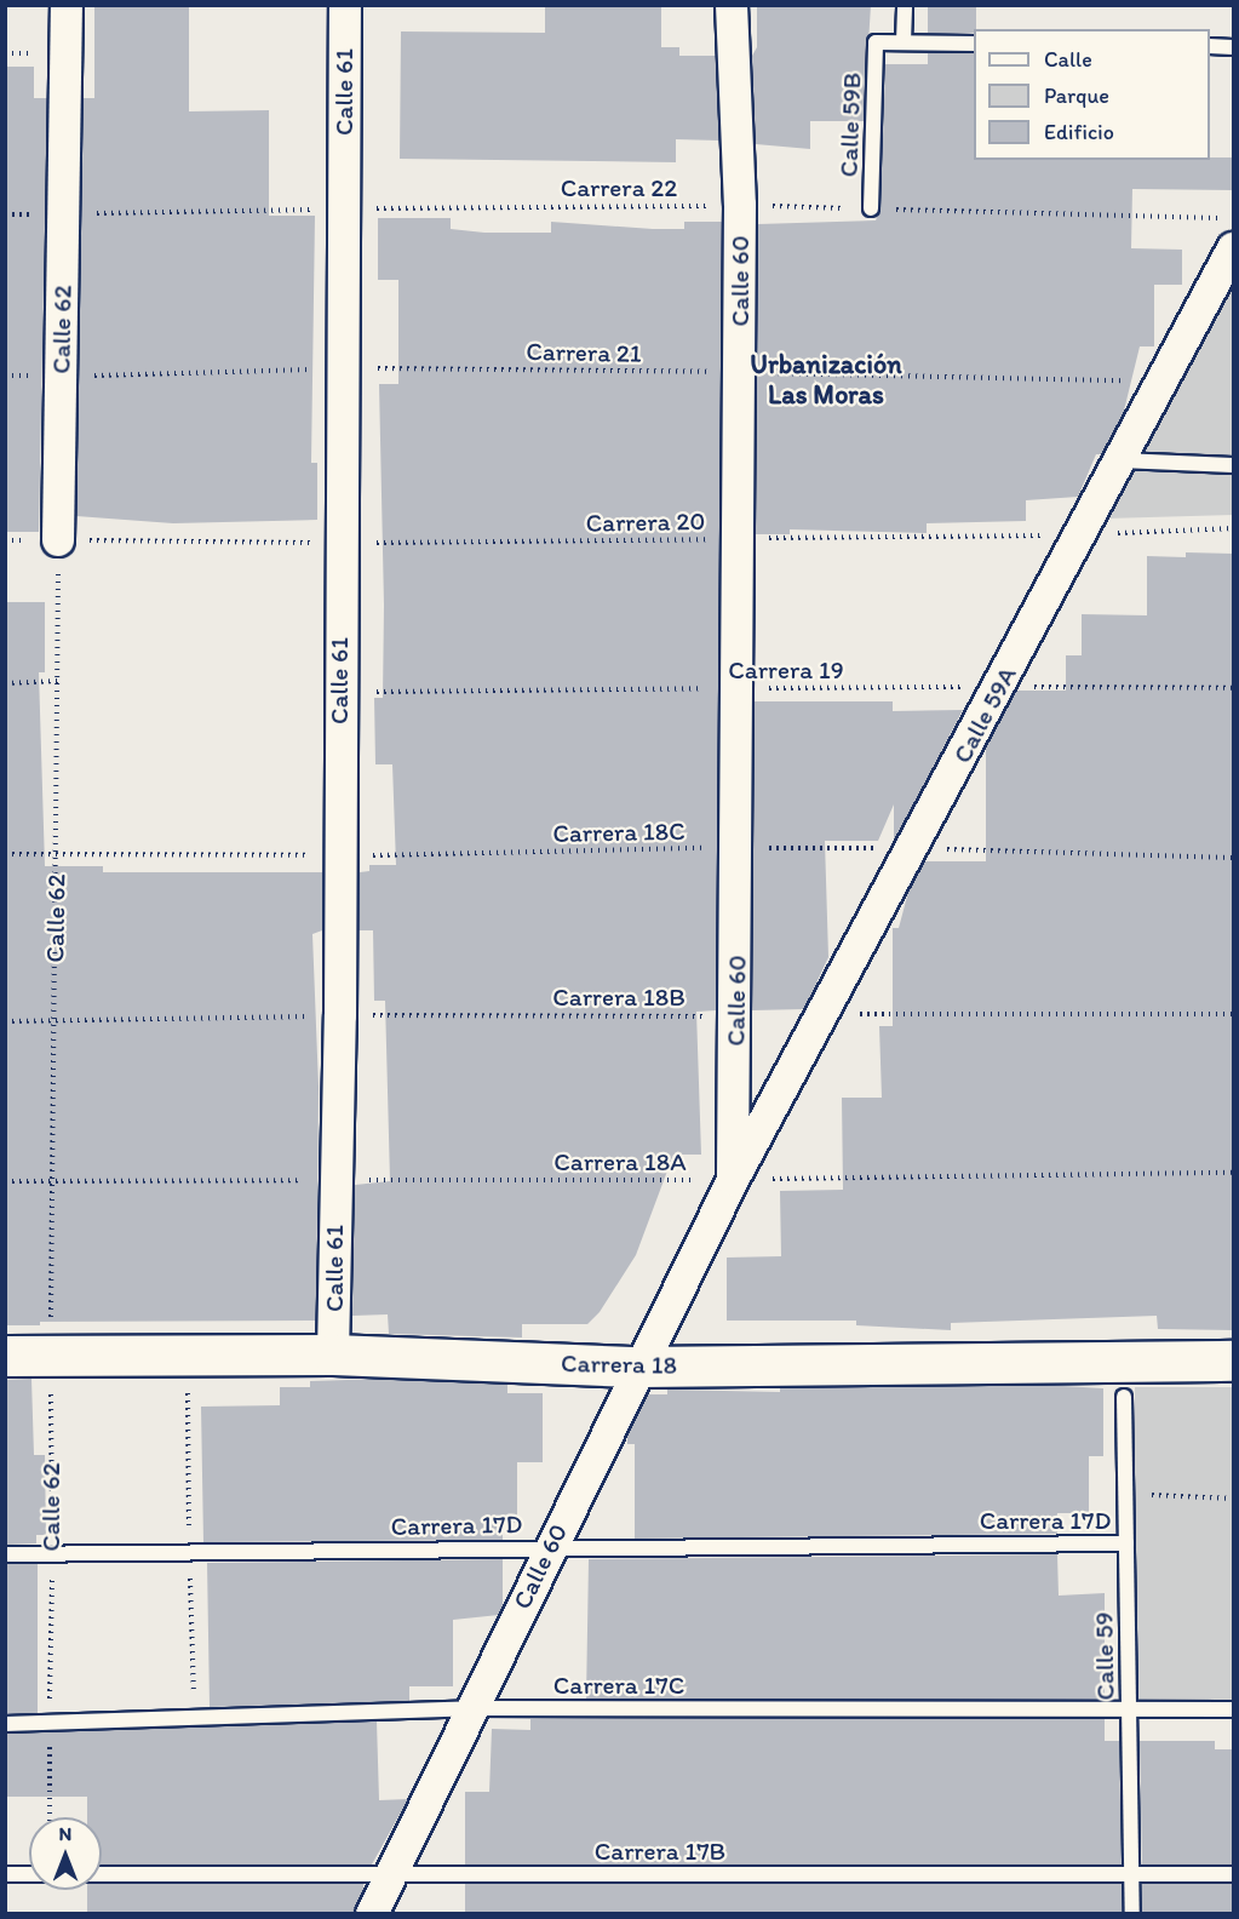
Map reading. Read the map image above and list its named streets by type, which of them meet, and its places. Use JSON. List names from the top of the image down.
{
  "streets": {
    "street": [
      "Calle 61",
      "Calle 60",
      "Calle 62",
      "Calle 59A",
      "Carrera 18"
    ],
    "lane": [
      "Calle 59B",
      "Carrera 17D",
      "Calle 59",
      "Carrera 17C",
      "Carrera 17B"
    ],
    "path": [
      "Carrera 22",
      "Carrera 21",
      "Carrera 20",
      "Carrera 19",
      "Carrera 18C",
      "Carrera 18B",
      "Carrera 18A"
    ]
  },
  "crossings": [
    ["Calle 61", "Carrera 22"],
    ["Calle 61", "Carrera 21"],
    ["Calle 61", "Carrera 20"],
    ["Calle 61", "Carrera 19"],
    ["Calle 61", "Carrera 18C"],
    ["Calle 61", "Carrera 18B"],
    ["Calle 61", "Carrera 18A"],
    ["Calle 61", "Carrera 18"],
    ["Calle 59B", "Carrera 22"],
    ["Carrera 22", "Calle 60"],
    ["Carrera 22", "Calle 62"],
    ["Calle 60", "Carrera 21"],
    ["Calle 60", "Carrera 20"],
    ["Calle 60", "Carrera 19"],
    ["Calle 60", "Calle 59A"],
    ["Calle 60", "Carrera 18C"],
    ["Calle 60", "Carrera 18B"],
    ["Calle 60", "Carrera 18A"],
    ["Calle 60", "Carrera 18"],
    ["Calle 60", "Carrera 17D"],
    ["Calle 60", "Carrera 17C"],
    ["Calle 60", "Carrera 17B"],
    ["Calle 62", "Carrera 21"],
    ["Calle 62", "Carrera 20"],
    ["Calle 62", "Carrera 18C"],
    ["Calle 62", "Carrera 18B"],
    ["Calle 62", "Carrera 18A"],
    ["Calle 62", "Carrera 18"],
    ["Calle 62", "Carrera 17D"],
    ["Calle 62", "Carrera 17C"],
    ["Carrera 21", "Calle 59A"],
    ["Carrera 20", "Calle 59A"],
    ["Carrera 19", "Calle 59A"],
    ["Calle 59A", "Carrera 18C"],
    ["Calle 59A", "Carrera 18A"],
    ["Carrera 17D", "Calle 59"],
    ["Calle 59", "Carrera 17C"],
    ["Calle 59", "Carrera 17B"]
  ],
  "districts": ["Urbanización Las Moras"],
  "legend": ["Calle", "Parque", "Edificio"],
  "north": "top"
}
